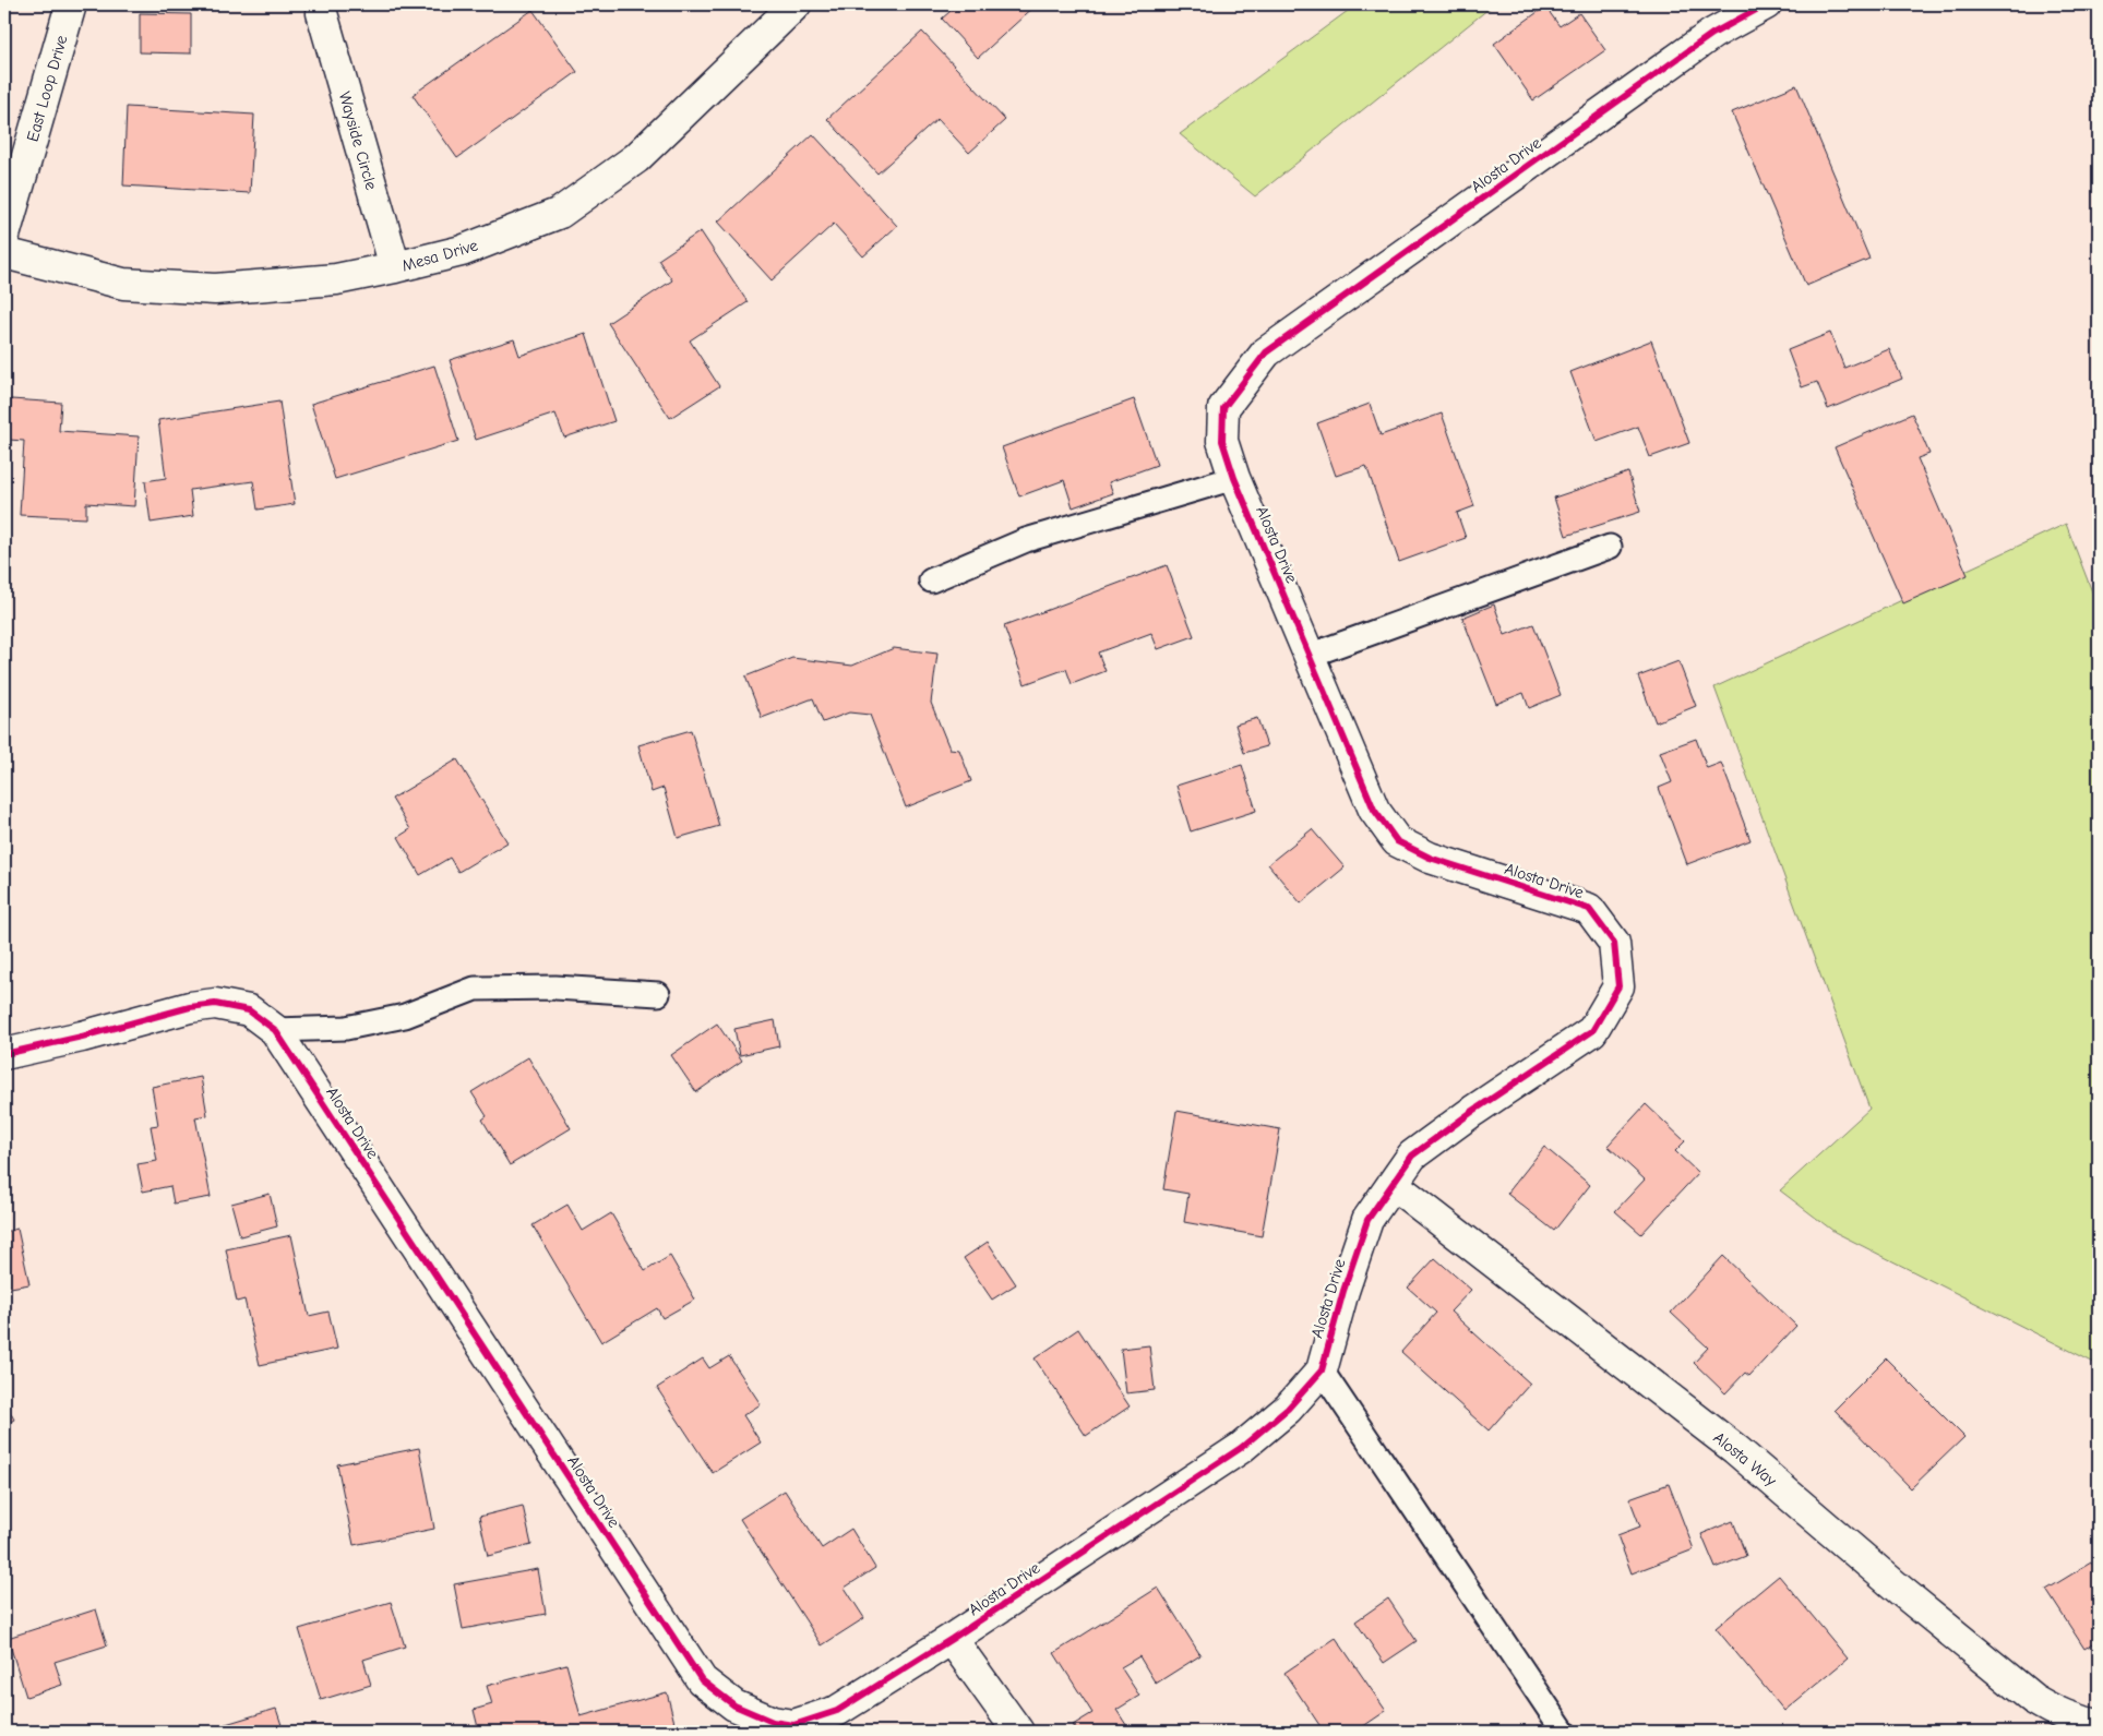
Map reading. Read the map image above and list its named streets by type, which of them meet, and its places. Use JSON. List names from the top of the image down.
{
  "streets": {
    "street": [
      "East Loop Drive",
      "Wayside Circle",
      "Alosta Drive",
      "Mesa Drive",
      "Alosta Way"
    ]
  },
  "crossings": [
    ["Wayside Circle", "Mesa Drive"],
    ["Alosta Drive", "Alosta Way"]
  ]
}
